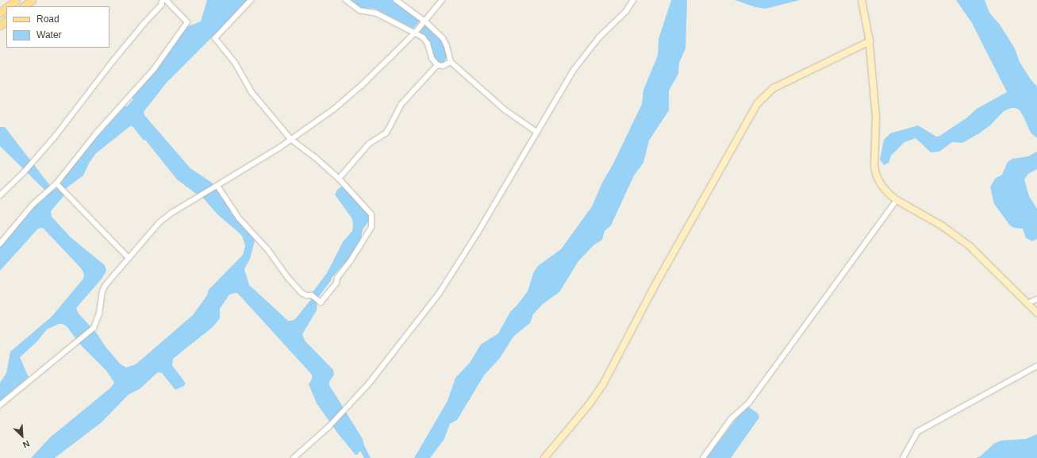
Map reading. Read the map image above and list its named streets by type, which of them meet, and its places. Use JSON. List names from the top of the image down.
{
  "legend": ["Road", "Water"],
  "north": "bottom right"
}
